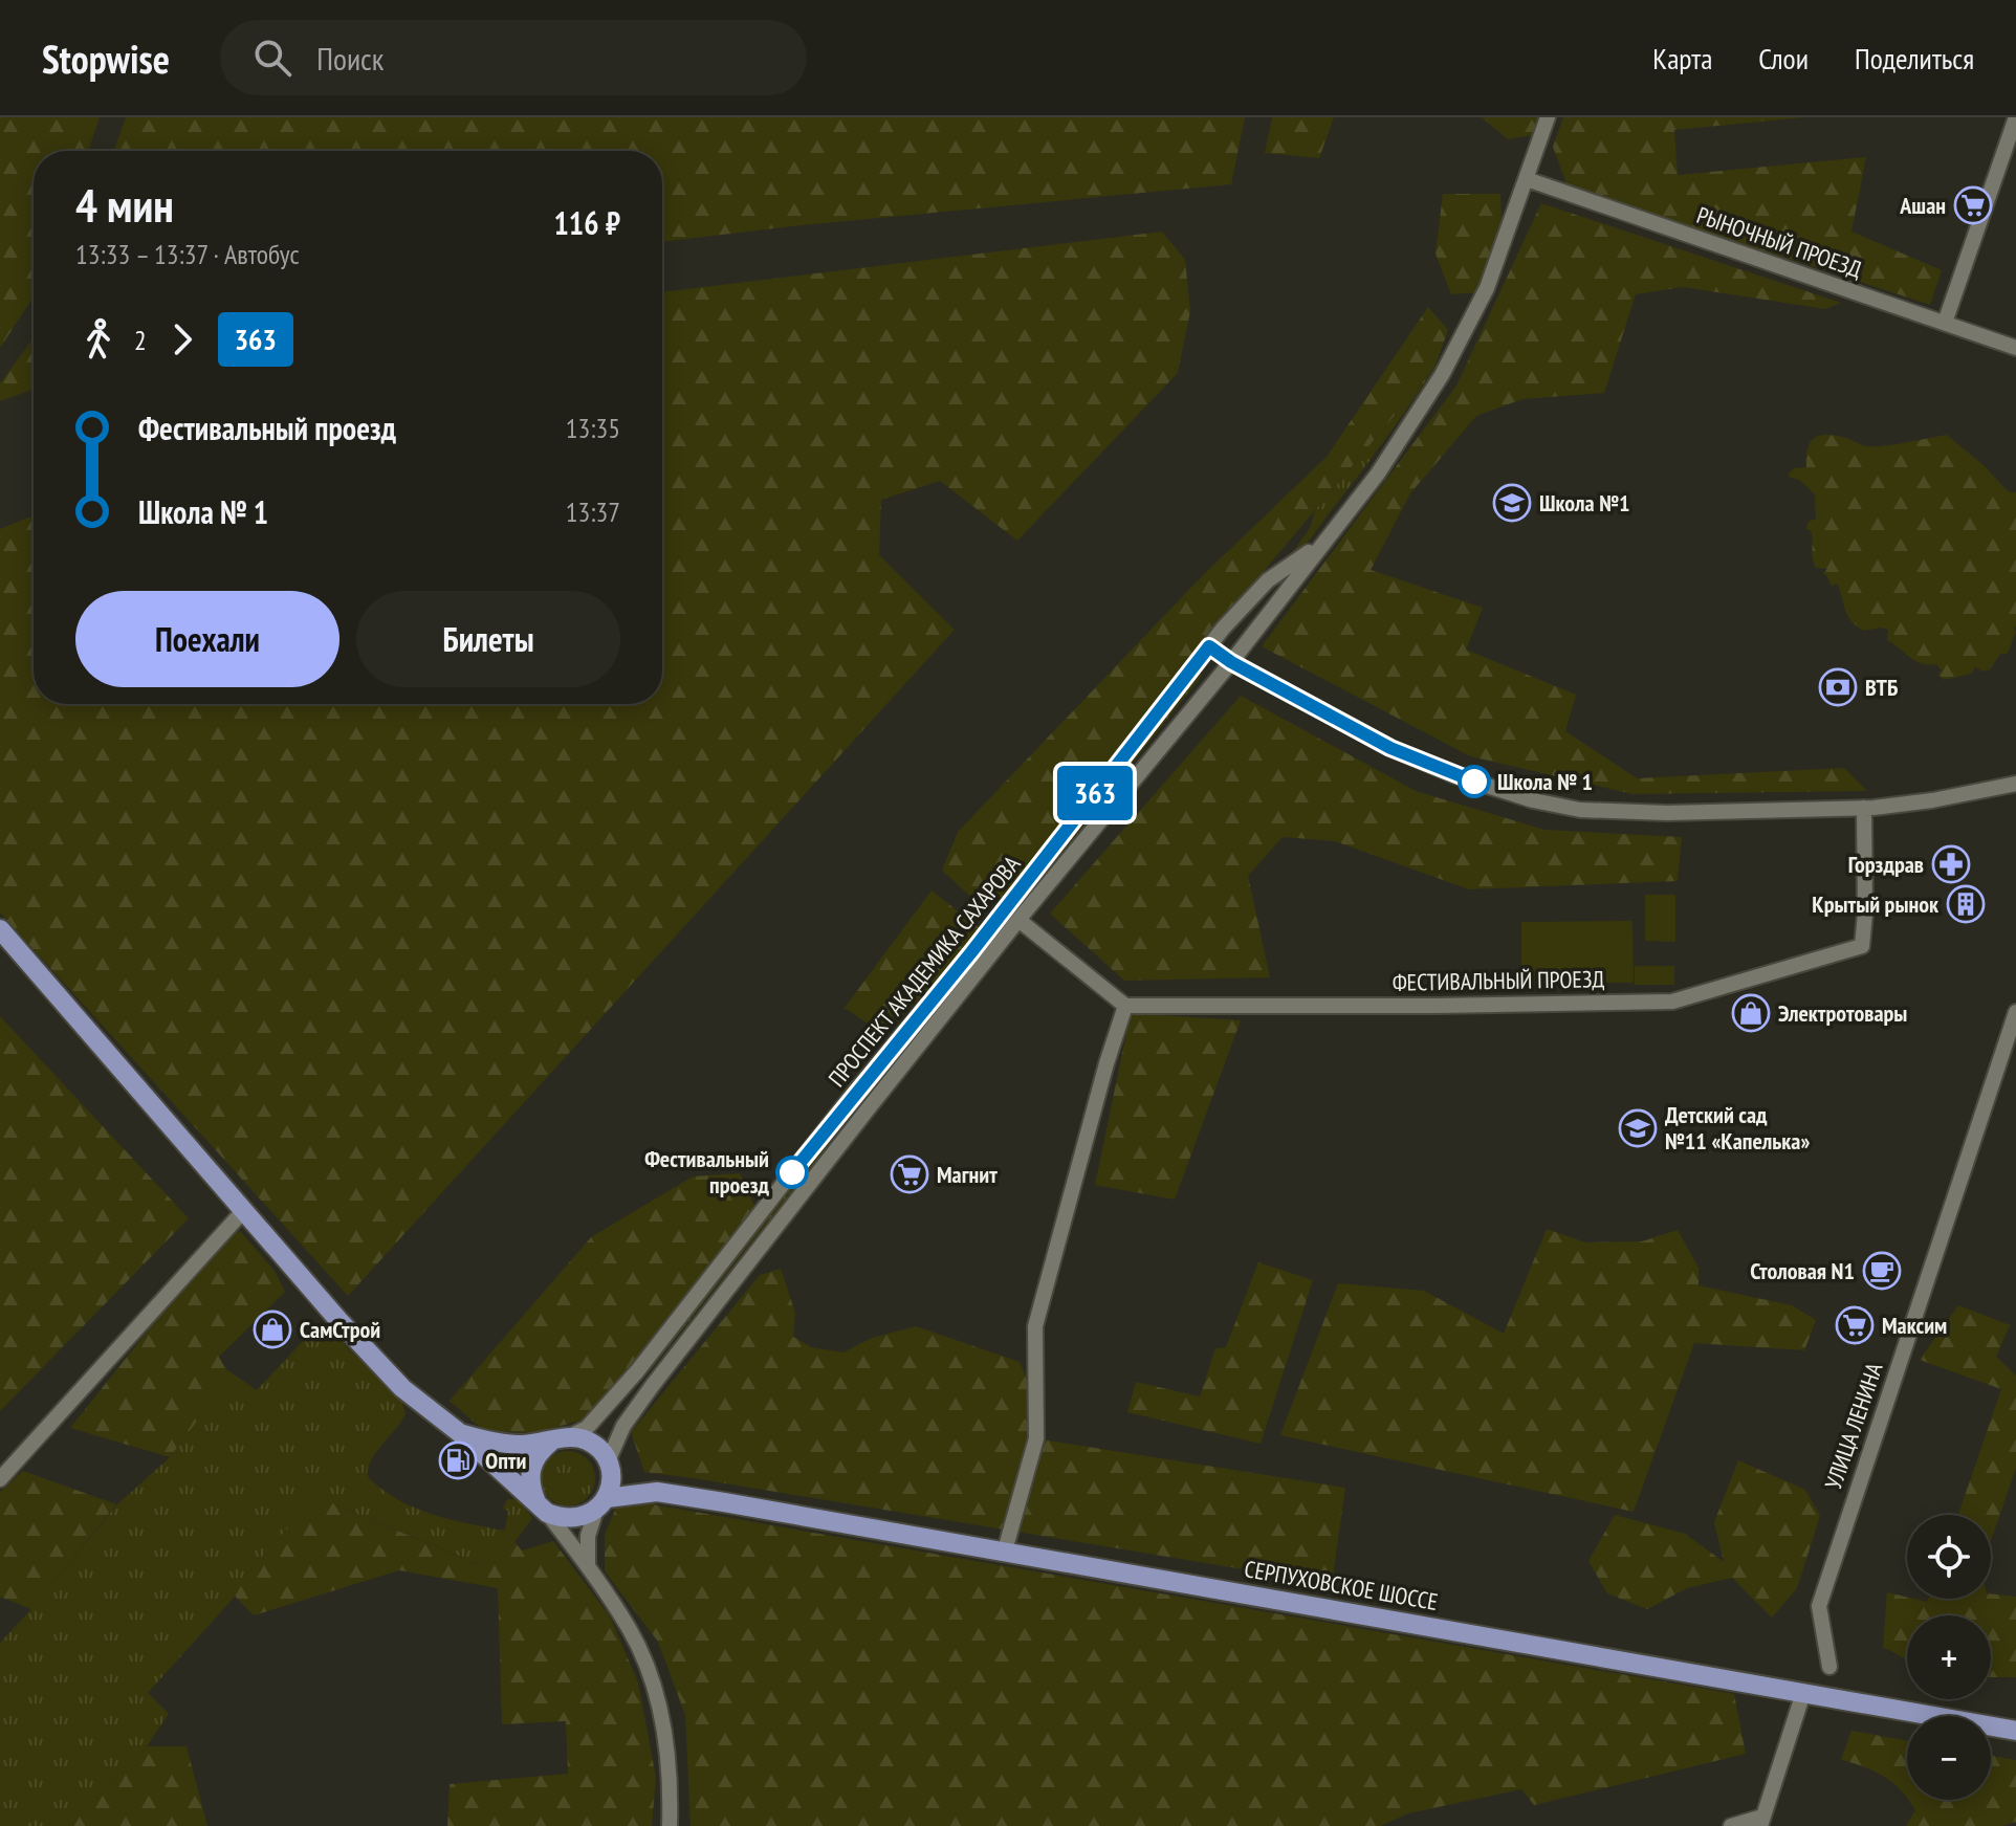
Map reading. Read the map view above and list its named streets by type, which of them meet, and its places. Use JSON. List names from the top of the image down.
{
  "streets": {
    "main road": ["СЕРПУХОВСКОЕ ШОССЕ"],
    "street": [
      "РЫНОЧНЫЙ ПРОЕЗД",
      "ПРОСПЕКТ АКАДЕМИКА САХАРОВА",
      "ФЕСТИВАЛЬНЫЙ ПРОЕЗД",
      "УЛИЦА ЛЕНИНА"
    ]
  },
  "crossings": [
    ["РЫНОЧНЫЙ ПРОЕЗД", "ПРОСПЕКТ АКАДЕМИКА САХАРОВА"]
  ],
  "places": {
    "supermarket": ["Ашан", "Магнит", "Максим"],
    "school or university": ["Школа №1", "Детский сад №11 «Капелька»"],
    "bank": ["ВТБ"],
    "other": ["Школа № 1", "Фестивальный проезд"],
    "pharmacy": ["Горздрав"],
    "building": ["Крытый рынок"],
    "shop": ["Электротовары", "СамСтрой"],
    "cafe": ["Столовая N1"],
    "fuel station": ["Опти"]
  },
  "lines": ["bus line 363"],
  "page": {
    "header": "Stopwise",
    "search": "Поиск",
    "nav": ["Карта", "Слои", "Поделиться"],
    "on_map": "363",
    "heading": ["4 мин", "13:33 – 13:37 · Автобус", "116 ₽"],
    "legs": ["2", "363"],
    "list": [
      {
        "name": "Фестивальный проезд",
        "value": "13:35"
      },
      {
        "name": "Школа № 1",
        "value": "13:37"
      }
    ],
    "buttons": ["Поехали", "Билеты"],
    "map_buttons": ["+", "−"]
  }
}
